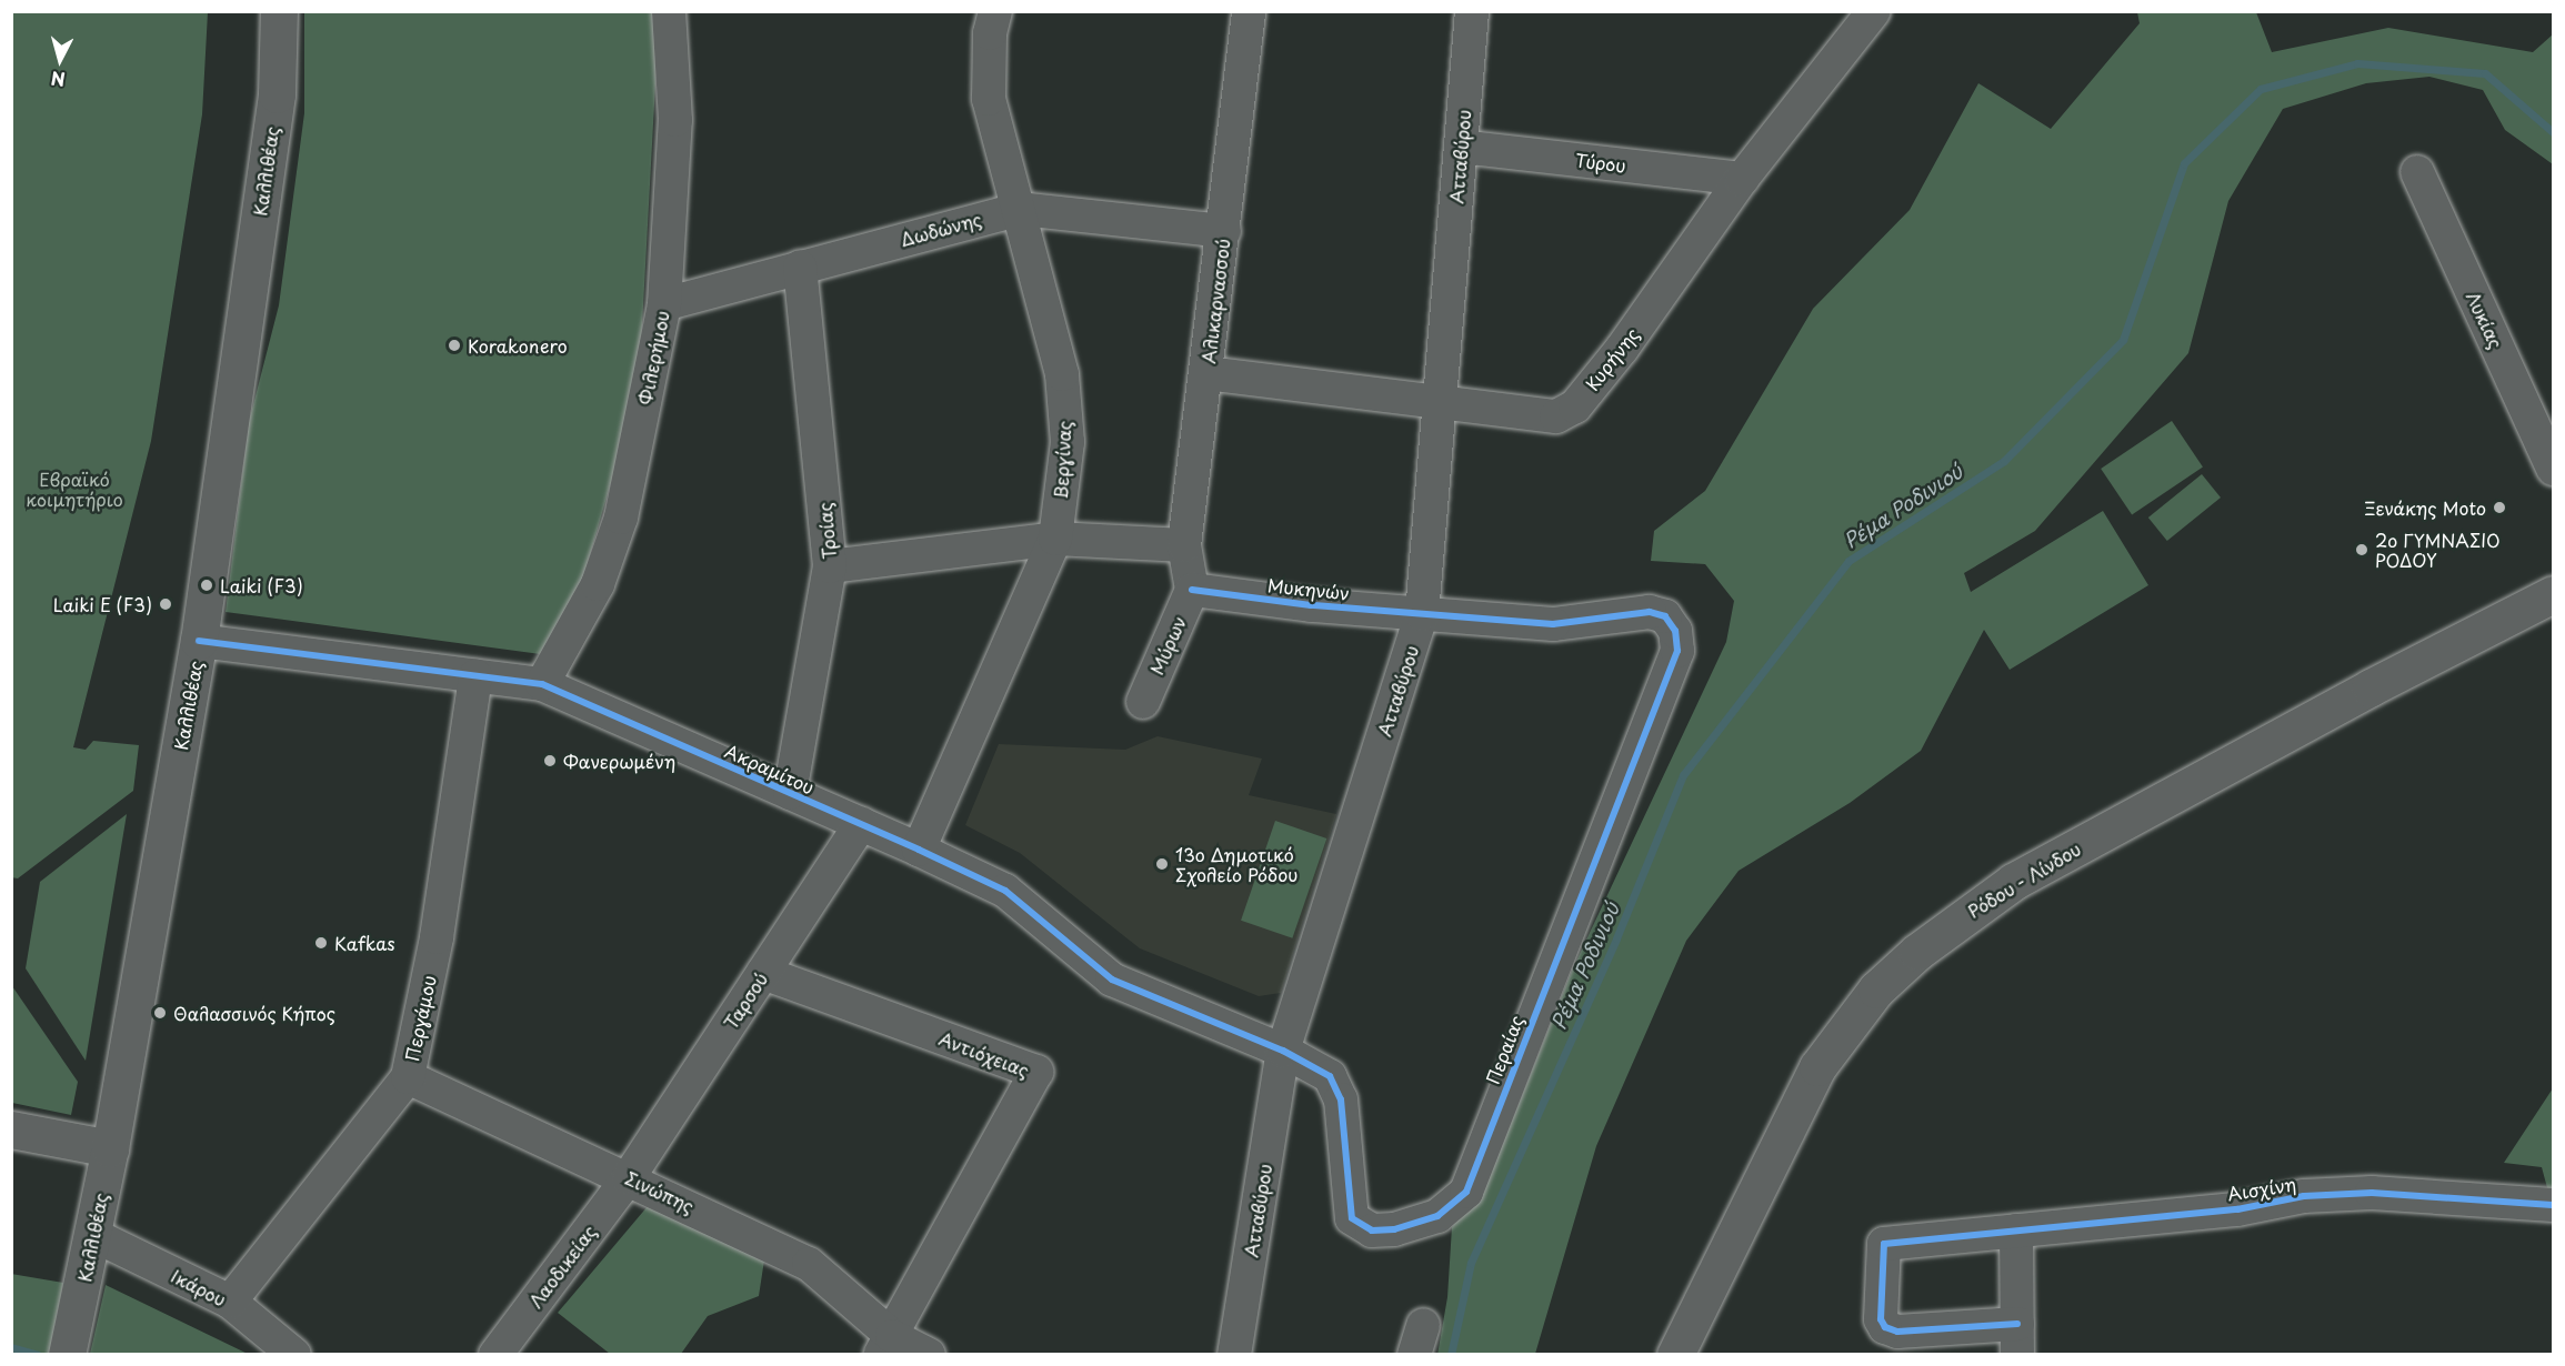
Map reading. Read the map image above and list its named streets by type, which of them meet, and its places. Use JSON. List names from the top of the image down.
{
  "streets": {
    "main road": ["Καλλιθέας", "Ρόδου - Λίνδου"],
    "street": [
      "Ατταβύρου",
      "Τύρου",
      "Δωδώνης",
      "Αλικαρνασσού",
      "Λυκίας",
      "Φιλερήμου",
      "Κυρήνης",
      "Βεργίνας",
      "Τροίας",
      "Μυκηνών",
      "Μύρων",
      "Ακραμίτου",
      "Ταρσού",
      "Περγάμου",
      "Περαίας",
      "Αντιόχειας",
      "Αισχίνη",
      "Σινώπης",
      "Λαοδικείας",
      "Ικάρου"
    ]
  },
  "crossings": [
    ["Ατταβύρου", "Τύρου"],
    ["Ατταβύρου", "Κυρήνης"],
    ["Ατταβύρου", "Μυκηνών"],
    ["Ατταβύρου", "Ακραμίτου"],
    ["Ατταβύρου", "Περαίας"],
    ["Τύρου", "Κυρήνης"],
    ["Καλλιθέας", "Ακραμίτου"],
    ["Καλλιθέας", "Ικάρου"],
    ["Δωδώνης", "Αλικαρνασσού"],
    ["Δωδώνης", "Φιλερήμου"],
    ["Δωδώνης", "Βεργίνας"],
    ["Δωδώνης", "Τροίας"],
    ["Αλικαρνασσού", "Κυρήνης"],
    ["Αλικαρνασσού", "Μυκηνών"],
    ["Αλικαρνασσού", "Μύρων"],
    ["Φιλερήμου", "Ακραμίτου"],
    ["Βεργίνας", "Ακραμίτου"],
    ["Τροίας", "Ακραμίτου"],
    ["Μυκηνών", "Μύρων"],
    ["Μυκηνών", "Περαίας"],
    ["Ακραμίτου", "Ταρσού"],
    ["Ακραμίτου", "Περγάμου"],
    ["Ακραμίτου", "Περαίας"],
    ["Ταρσού", "Αντιόχειας"],
    ["Ταρσού", "Σινώπης"],
    ["Ταρσού", "Λαοδικείας"],
    ["Περγάμου", "Σινώπης"],
    ["Περγάμου", "Ικάρου"],
    ["Αντιόχειας", "Σινώπης"],
    ["Σινώπης", "Λαοδικείας"]
  ],
  "water": ["Ρέμα Ροδινιού"],
  "parks": ["Εβραϊκό κοιμητήριο"],
  "places": [
    "Korakonero",
    "Ξενάκης Moto",
    "2ο ΓΥΜΝΑΣΙΟ ΡΟΔΟΥ",
    "Laiki (F3)",
    "Laiki E (F3)",
    "Φανερωμένη",
    "13ο Δημοτικό Σχολείο Ρόδου",
    "Kafkas",
    "Θαλασσινός Κήπος"
  ],
  "north": "bottom"
}
